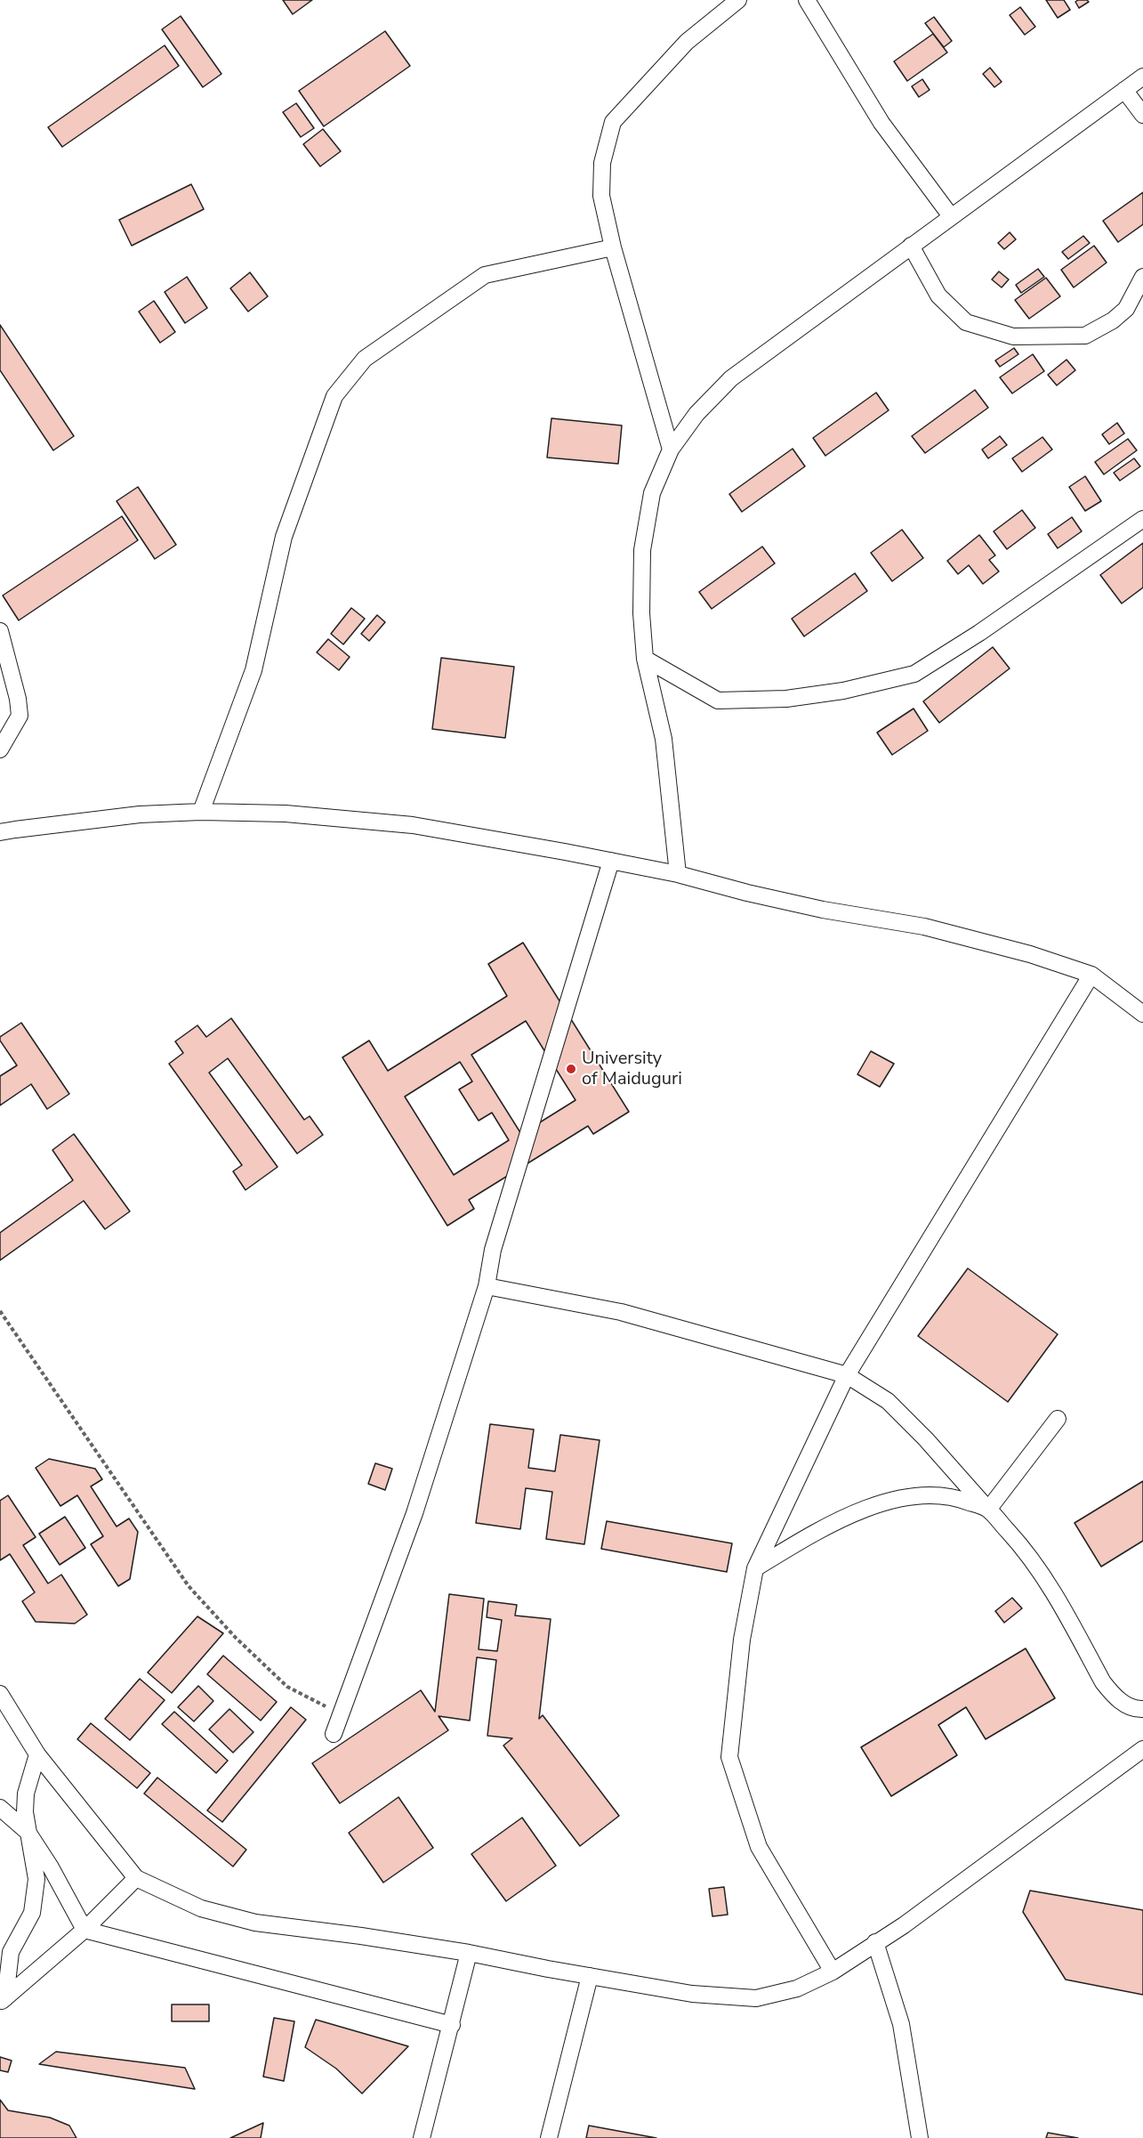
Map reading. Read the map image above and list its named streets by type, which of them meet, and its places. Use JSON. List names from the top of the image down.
{
  "places": ["University of Maiduguri"]
}
